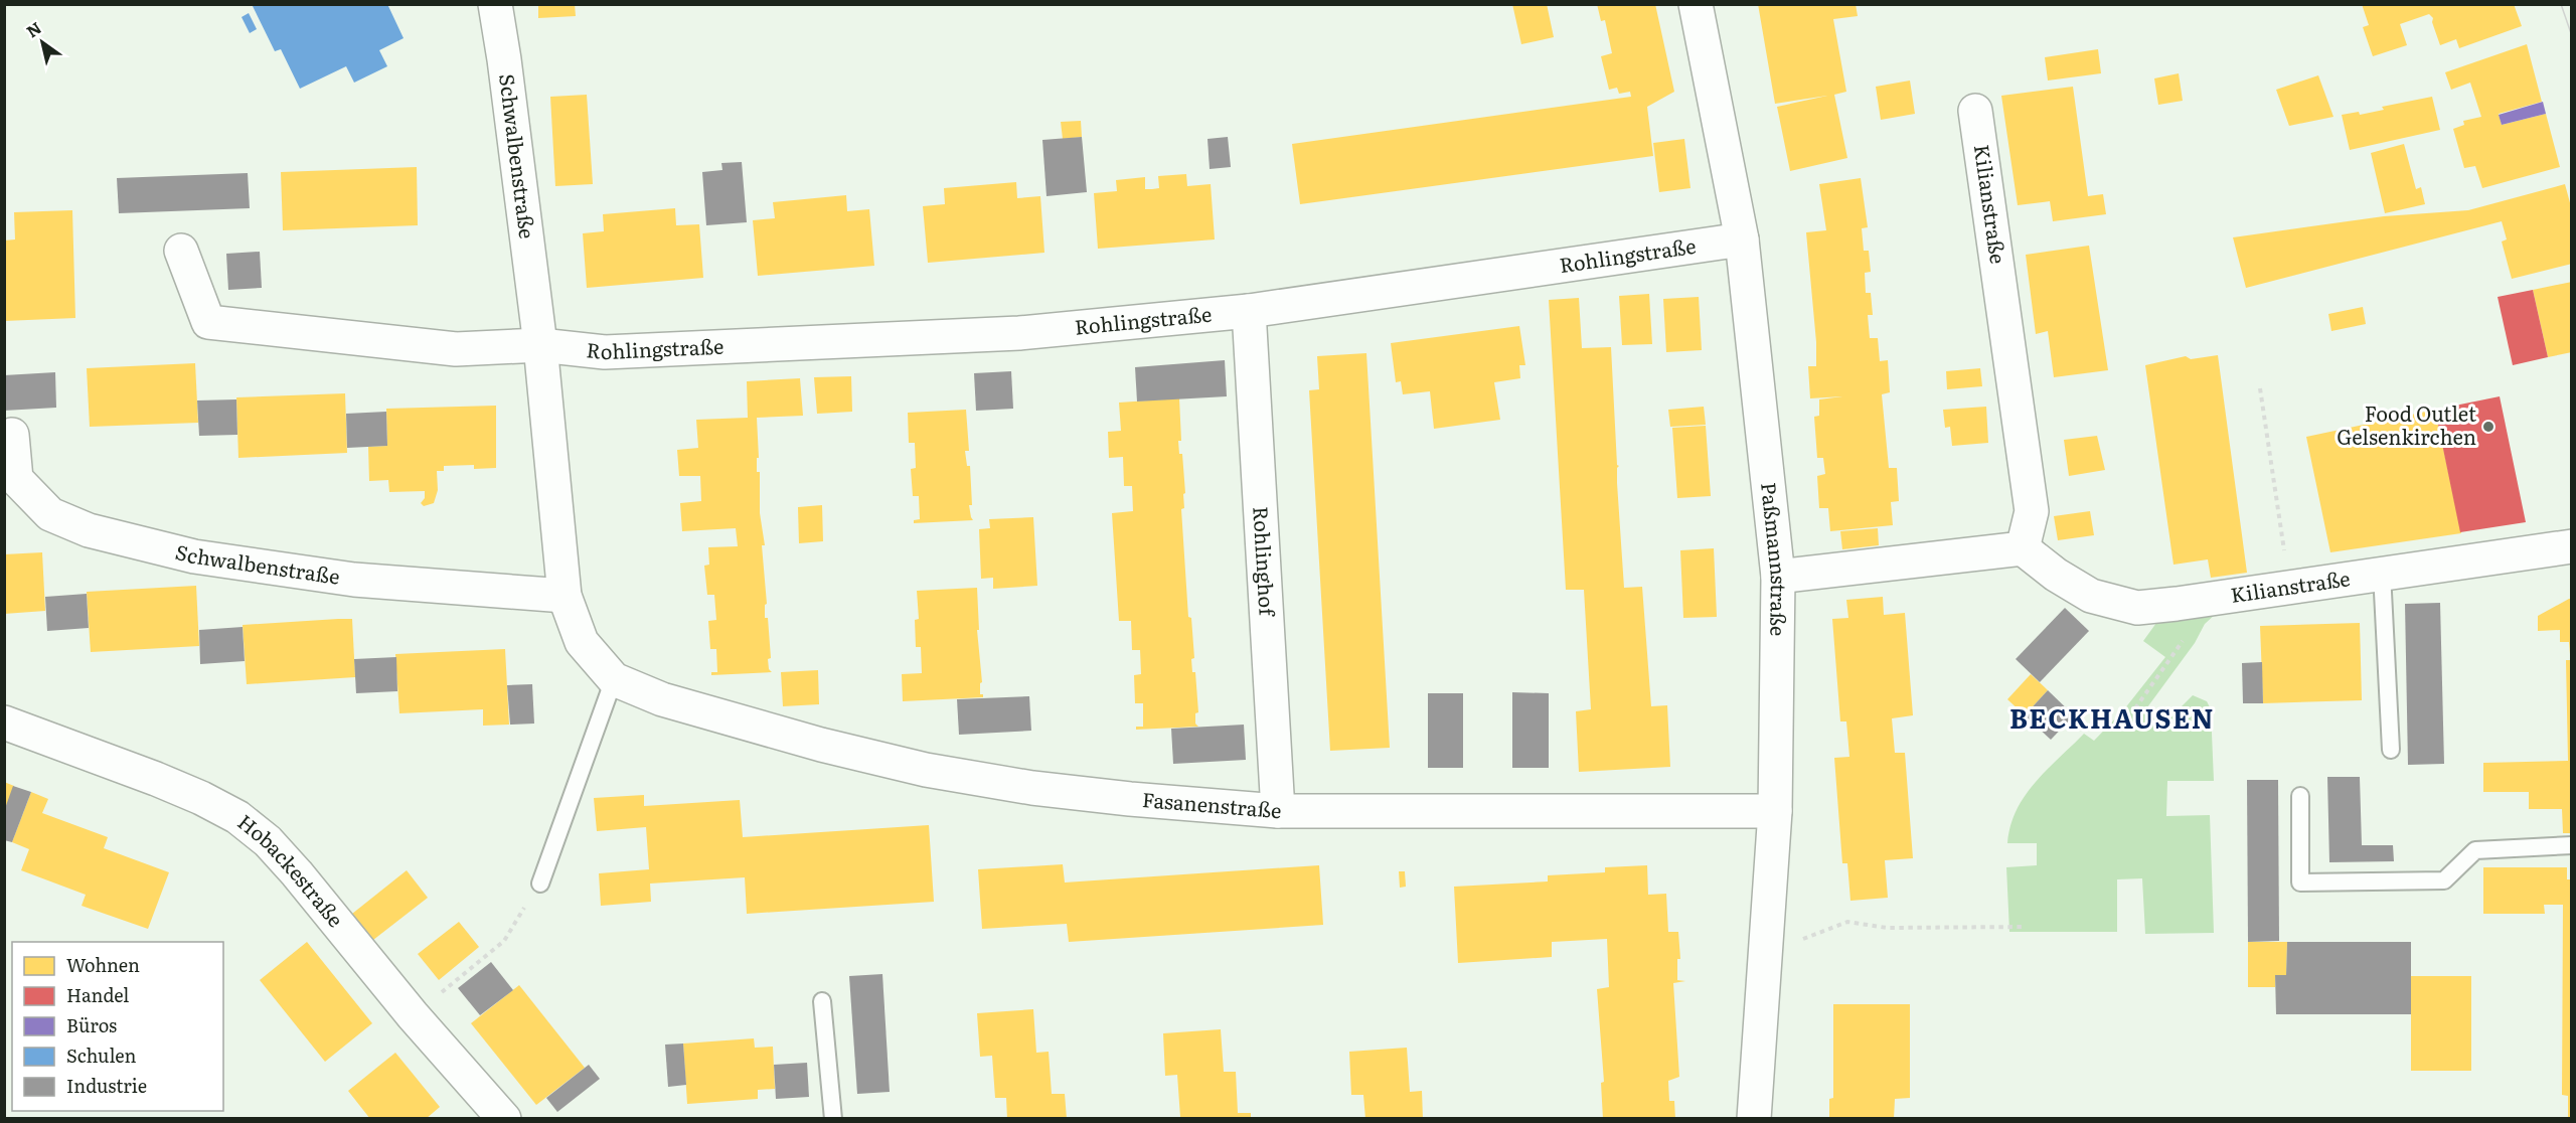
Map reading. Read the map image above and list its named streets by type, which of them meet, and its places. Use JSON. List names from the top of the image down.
{
  "streets": {
    "street": [
      "Schwalbenstraße",
      "Kilianstraße",
      "Rohlingstraße",
      "Paßmannstraße",
      "Rohlinghof",
      "Fasanenstraße",
      "Hobackestraße"
    ]
  },
  "crossings": [
    ["Schwalbenstraße", "Rohlingstraße"],
    ["Schwalbenstraße", "Fasanenstraße"],
    ["Rohlingstraße", "Paßmannstraße"],
    ["Rohlingstraße", "Rohlinghof"],
    ["Paßmannstraße", "Fasanenstraße"],
    ["Rohlinghof", "Fasanenstraße"]
  ],
  "districts": ["BECKHAUSEN"],
  "places": ["Food Outlet Gelsenkirchen"],
  "legend": [
    "Wohnen",
    "Handel",
    "Büros",
    "Schulen",
    "Industrie"
  ],
  "north": "top left"
}
